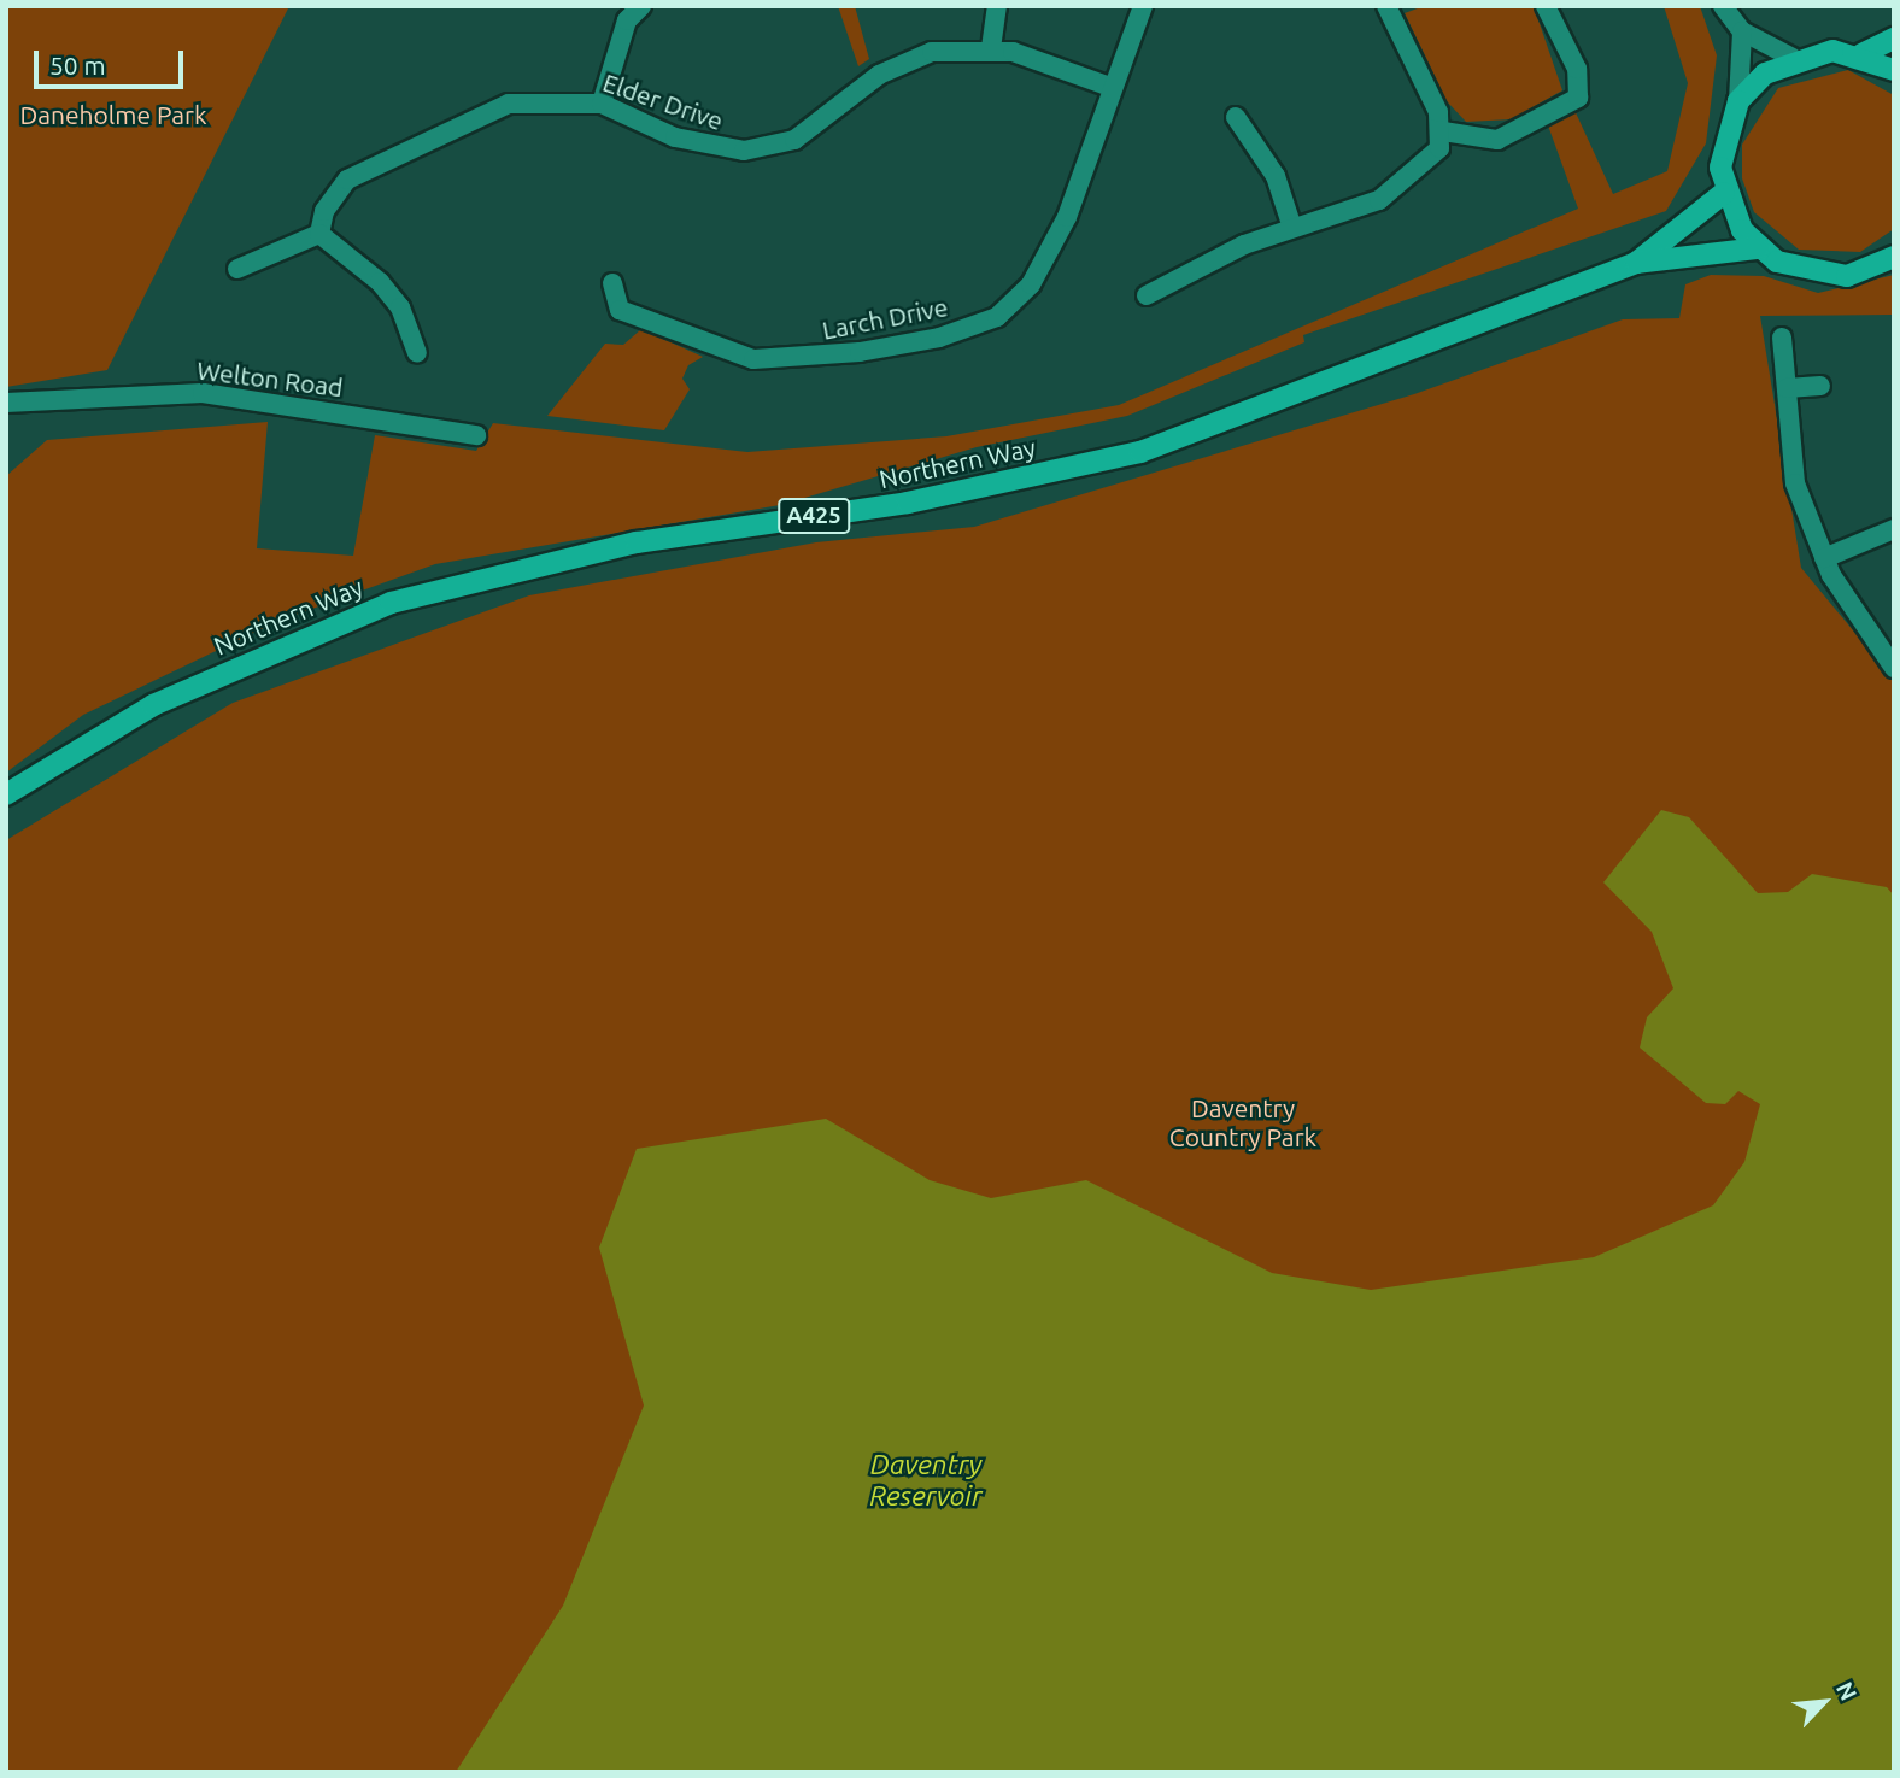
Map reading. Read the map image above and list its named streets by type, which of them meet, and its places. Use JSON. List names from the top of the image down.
{
  "streets": {
    "main road": ["Northern Way", "A425"],
    "street": ["Elder Drive", "Larch Drive", "Welton Road"]
  },
  "crossings": [
    ["Elder Drive", "Larch Drive"],
    ["Northern Way", "A425"]
  ],
  "water": ["Daventry Reservoir"],
  "parks": ["Daneholme Park", "Daventry Country Park"],
  "scale_bar": "50 m",
  "north": "top right"
}
